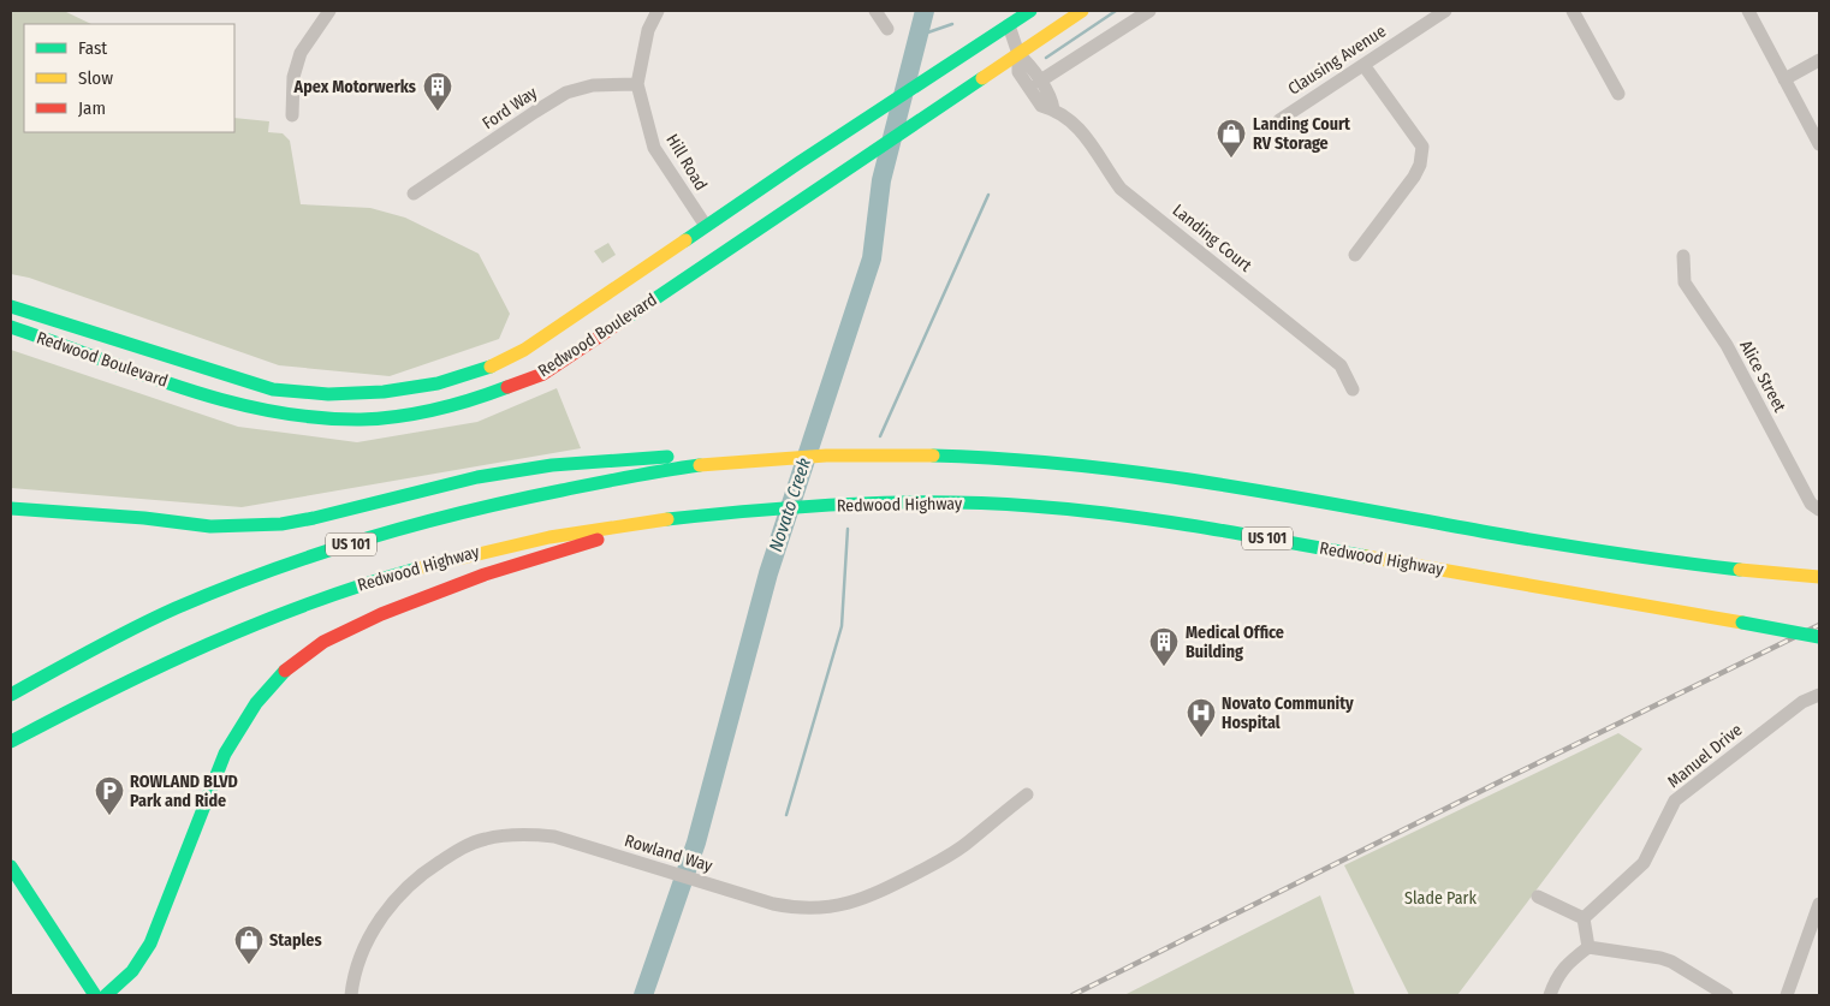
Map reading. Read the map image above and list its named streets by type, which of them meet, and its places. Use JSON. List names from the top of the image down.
{
  "streets": {
    "main road": ["Redwood Boulevard", "Redwood Highway", "US 101"],
    "street": [
      "Clausing Avenue",
      "Ford Way",
      "Hill Road",
      "Landing Court",
      "Alice Street",
      "Manuel Drive",
      "Rowland Way"
    ]
  },
  "crossings": [
    ["Ford Way", "Hill Road"],
    ["Hill Road", "Redwood Boulevard"],
    ["Landing Court", "Redwood Boulevard"]
  ],
  "water": ["Novato Creek"],
  "parks": ["Slade Park"],
  "places": {
    "building": ["Apex Motorwerks", "Medical Office Building"],
    "shop": ["Landing Court RV Storage", "Staples"],
    "hospital": ["Novato Community Hospital"],
    "parking": ["ROWLAND BLVD Park and Ride"]
  },
  "legend": ["Fast", "Slow", "Jam"]
}
